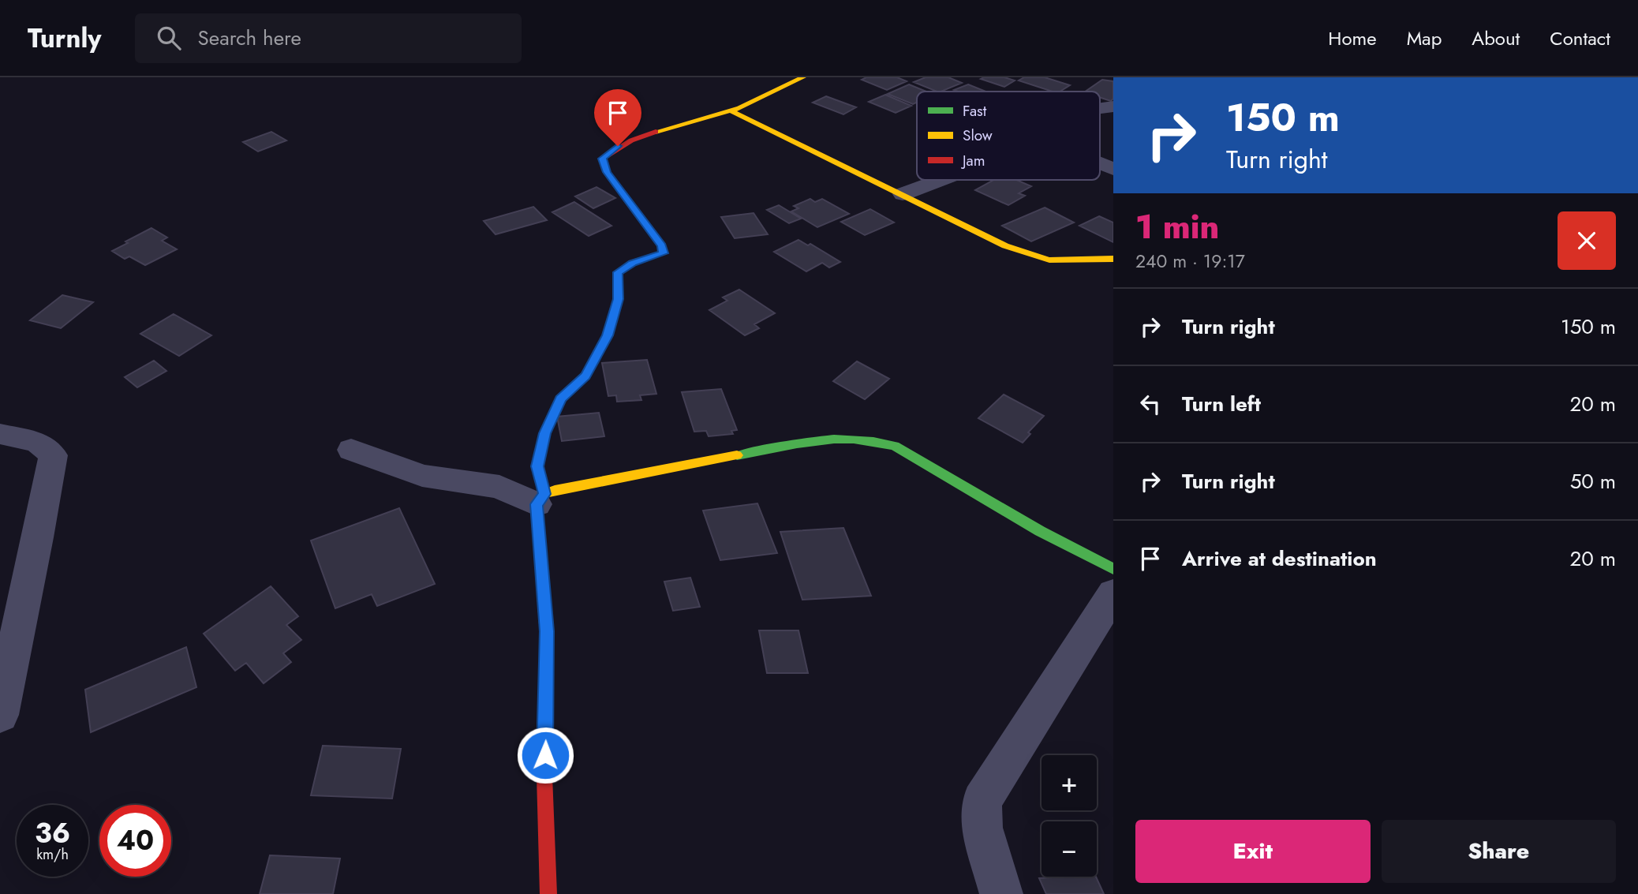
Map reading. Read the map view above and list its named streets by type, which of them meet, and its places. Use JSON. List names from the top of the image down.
{
  "legend": ["Fast", "Slow", "Jam"],
  "page": {
    "header": "Turnly",
    "search": "Search here",
    "nav": [
      "Home",
      "Map",
      "About",
      "Contact"
    ],
    "turn": ["150 m", "Turn right"],
    "heading": ["1 min", "240 m · 19:17"],
    "list": [
      {
        "name": "Turn right",
        "value": "150 m"
      },
      {
        "name": "Turn left",
        "value": "20 m"
      },
      {
        "name": "Turn right",
        "value": "50 m"
      },
      {
        "name": "Arrive at destination",
        "value": "20 m"
      }
    ],
    "map_buttons": ["+", "−"],
    "speed": "36 km/h",
    "limit": "40",
    "buttons": ["Exit", "Share"]
  }
}
